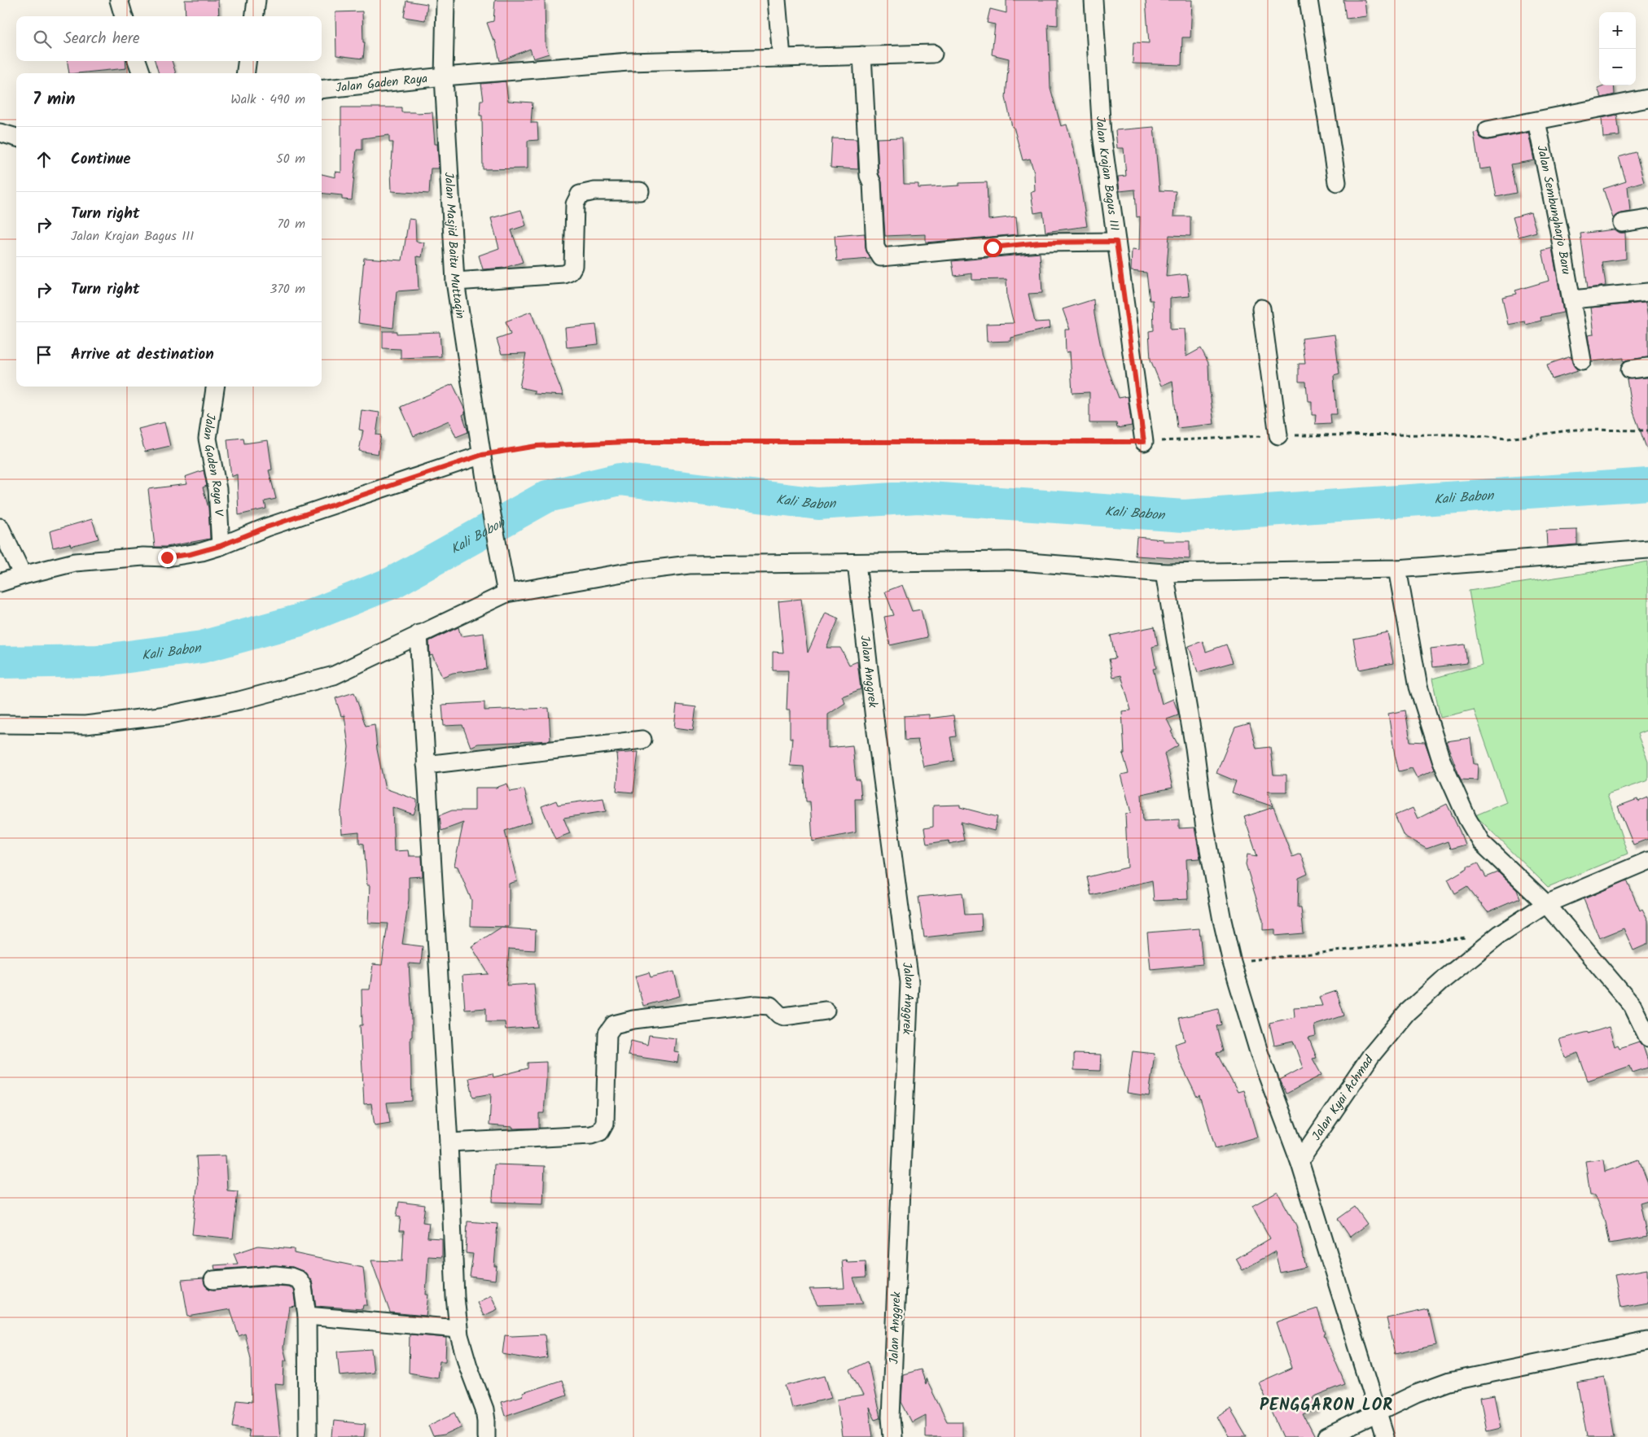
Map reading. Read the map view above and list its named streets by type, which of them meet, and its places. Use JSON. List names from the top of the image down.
{
  "streets": {
    "street": [
      "Jalan Gaden Raya",
      "Jalan Krajan Bagus III",
      "Jalan Sembungharjo Baru",
      "Jalan Masjid Baitu Muttaqin",
      "Jalan Gaden Raya V",
      "Jalan Anggrek",
      "Jalan Kyai Achmad"
    ]
  },
  "crossings": [
    ["Jalan Gaden Raya", "Jalan Masjid Baitu Muttaqin"]
  ],
  "districts": ["PENGGARON LOR"],
  "water": ["Kali Babon"],
  "page": {
    "map_buttons": ["+", "−"],
    "search": "Search here",
    "heading": ["7 min", "Walk · 490 m"],
    "list": [
      ["Continue", "50 m"],
      ["Turn right", "Jalan Krajan Bagus III", "70 m"],
      ["Turn right", "370 m"],
      "Arrive at destination"
    ]
  }
}
